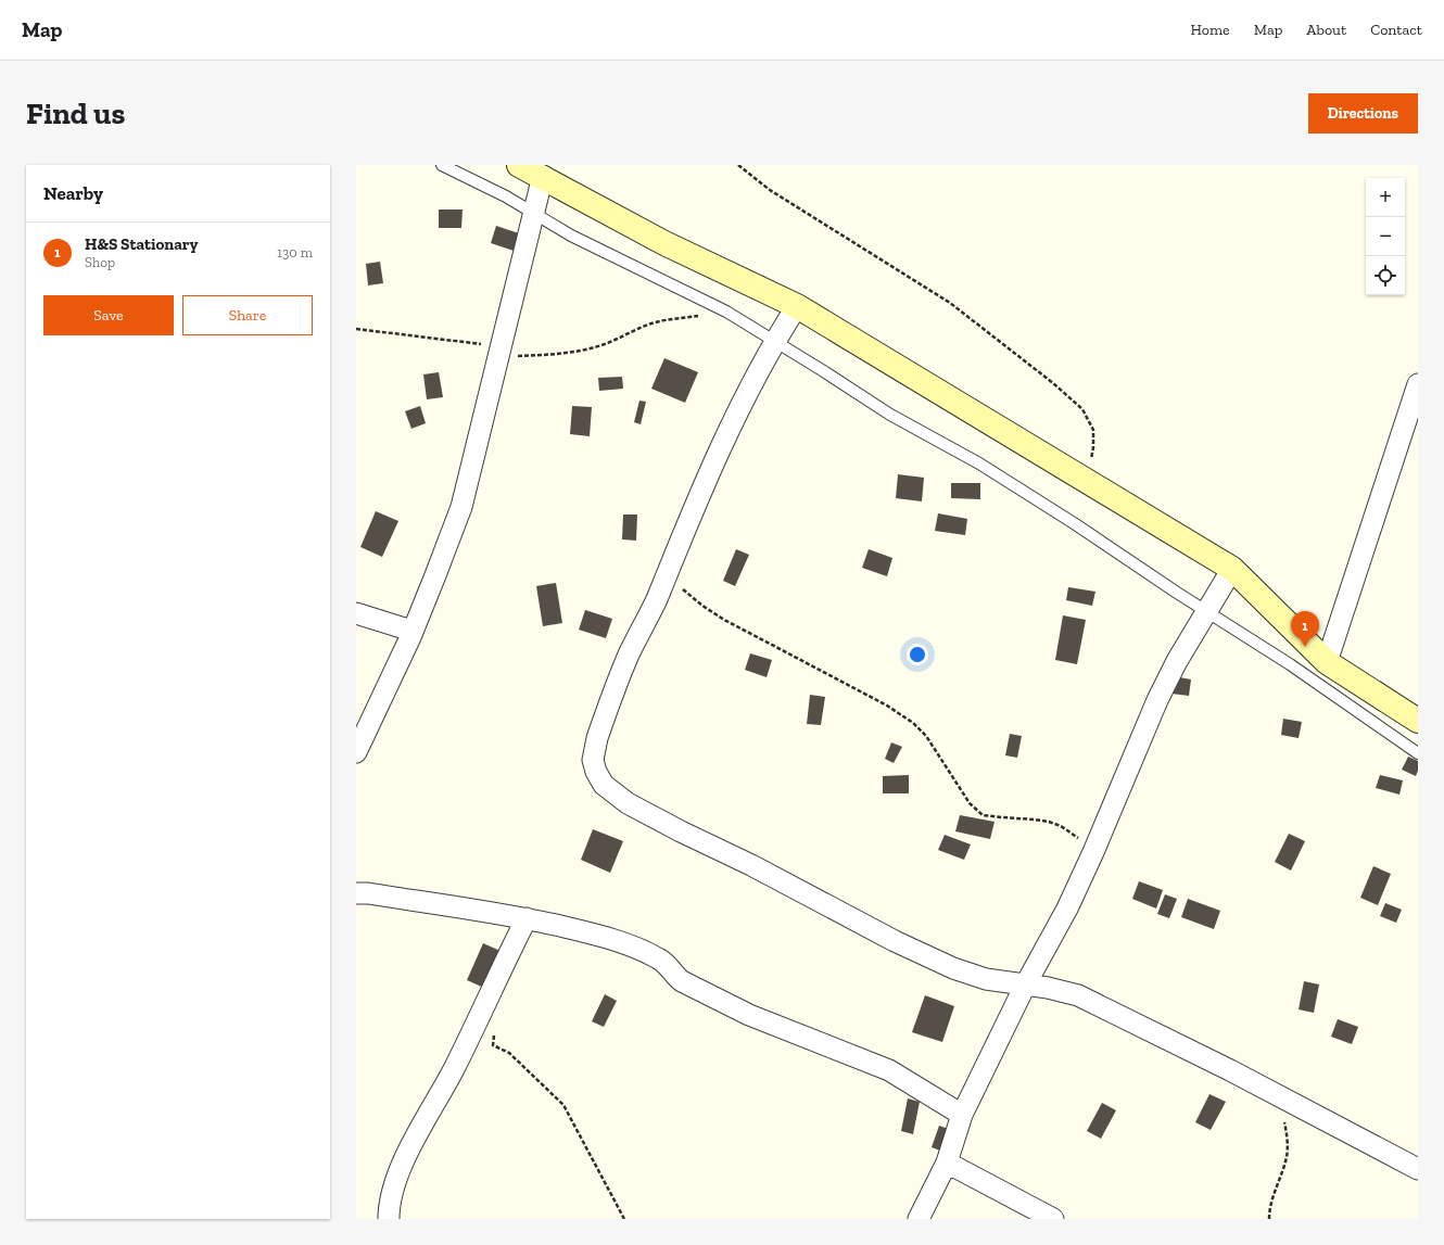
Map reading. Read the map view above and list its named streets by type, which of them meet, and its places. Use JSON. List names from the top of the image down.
{
  "page": {
    "header": "Map",
    "nav": [
      "Home",
      "Map",
      "About",
      "Contact"
    ],
    "buttons": [
      "Directions",
      ["Save", "Share"]
    ],
    "title": "Find us",
    "heading": "Nearby",
    "map_buttons": ["+", "−"],
    "list": [
      {
        "mark": "1",
        "name": "H&S Stationary",
        "note": "Shop",
        "value": "130 m"
      }
    ],
    "pins": "1"
  }
}
